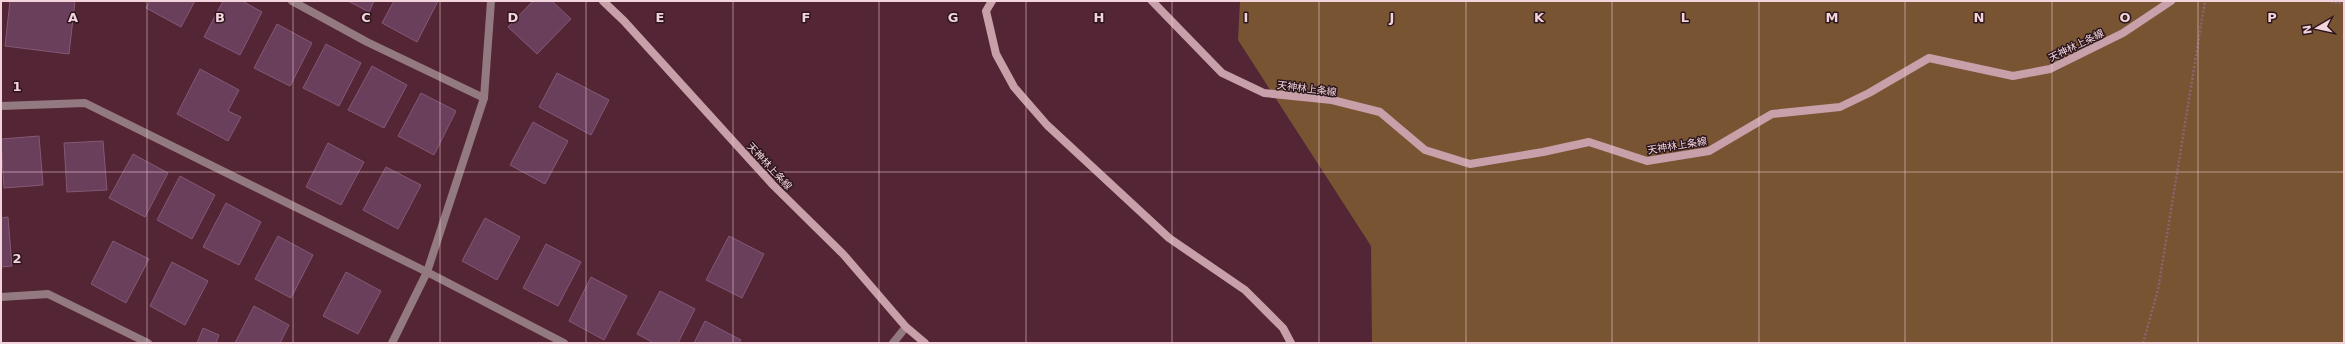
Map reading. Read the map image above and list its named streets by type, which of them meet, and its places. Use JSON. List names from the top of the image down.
{
  "streets": {
    "main road": ["天神林上条線"]
  },
  "north": "left",
  "grid": {
    "columns": [
      "A",
      "B",
      "C",
      "D",
      "E",
      "F",
      "G",
      "H",
      "I",
      "J",
      "K",
      "L",
      "M",
      "N",
      "O",
      "P"
    ],
    "rows": ["1", "2"]
  }
}
